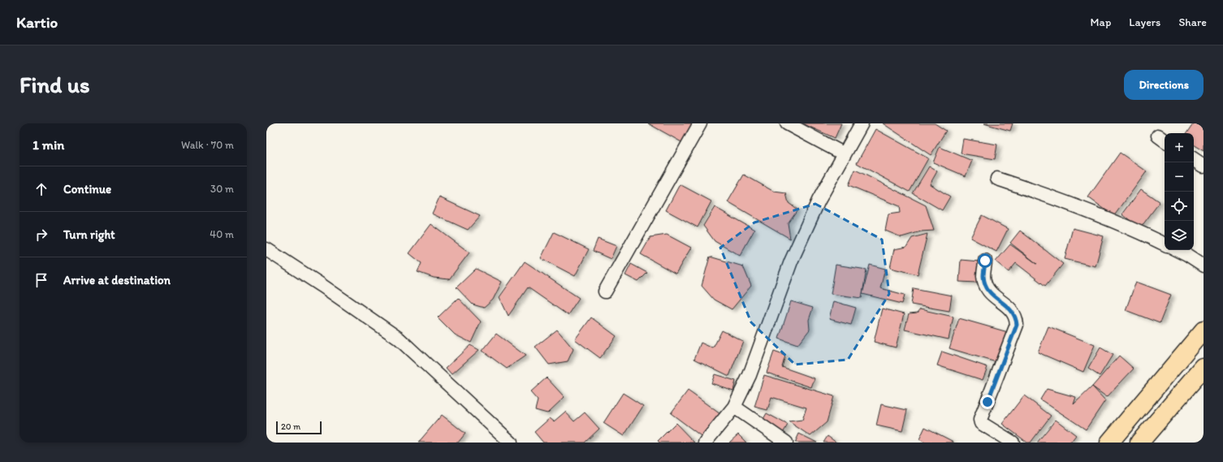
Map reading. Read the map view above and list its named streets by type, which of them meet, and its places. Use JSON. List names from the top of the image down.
{
  "scale_bar": "20 m",
  "page": {
    "header": "Kartio",
    "nav": ["Map", "Layers", "Share"],
    "buttons": "Directions",
    "title": "Find us",
    "heading": ["1 min", "Walk · 70 m"],
    "map_buttons": ["+", "−"],
    "list": [
      ["Continue", "30 m"],
      ["Turn right", "40 m"],
      "Arrive at destination"
    ],
    "scale": "20 m"
  }
}
